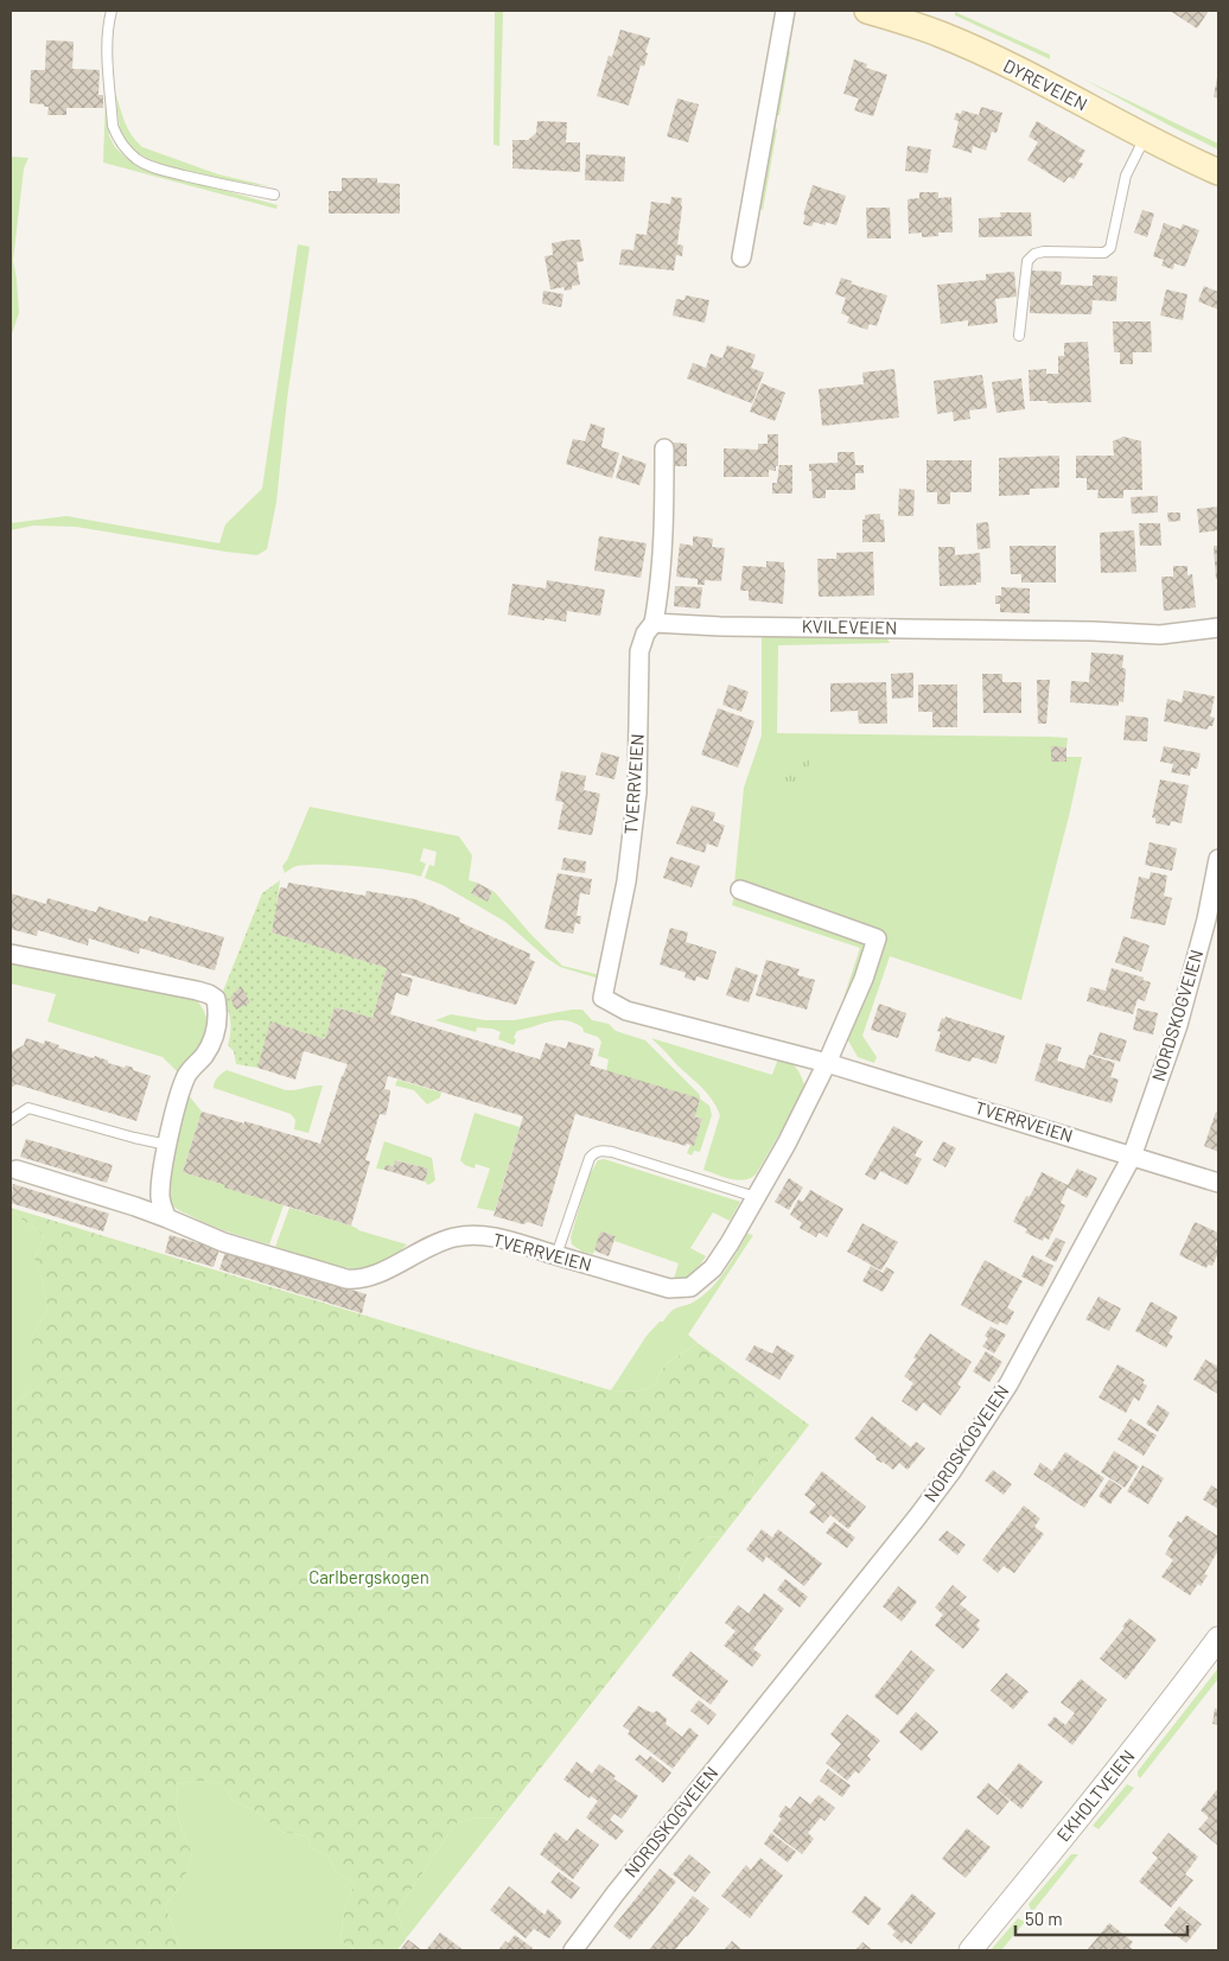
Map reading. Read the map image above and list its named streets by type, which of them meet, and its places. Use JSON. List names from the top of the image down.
{
  "streets": {
    "main road": ["DYREVEIEN"],
    "street": [
      "KVILEVEIEN",
      "TVERRVEIEN",
      "NORDSKOGVEIEN",
      "EKHOLTVEIEN"
    ]
  },
  "crossings": [
    ["KVILEVEIEN", "TVERRVEIEN"],
    ["TVERRVEIEN", "NORDSKOGVEIEN"]
  ],
  "parks": ["Carlbergskogen"],
  "scale_bar": "50 m"
}
